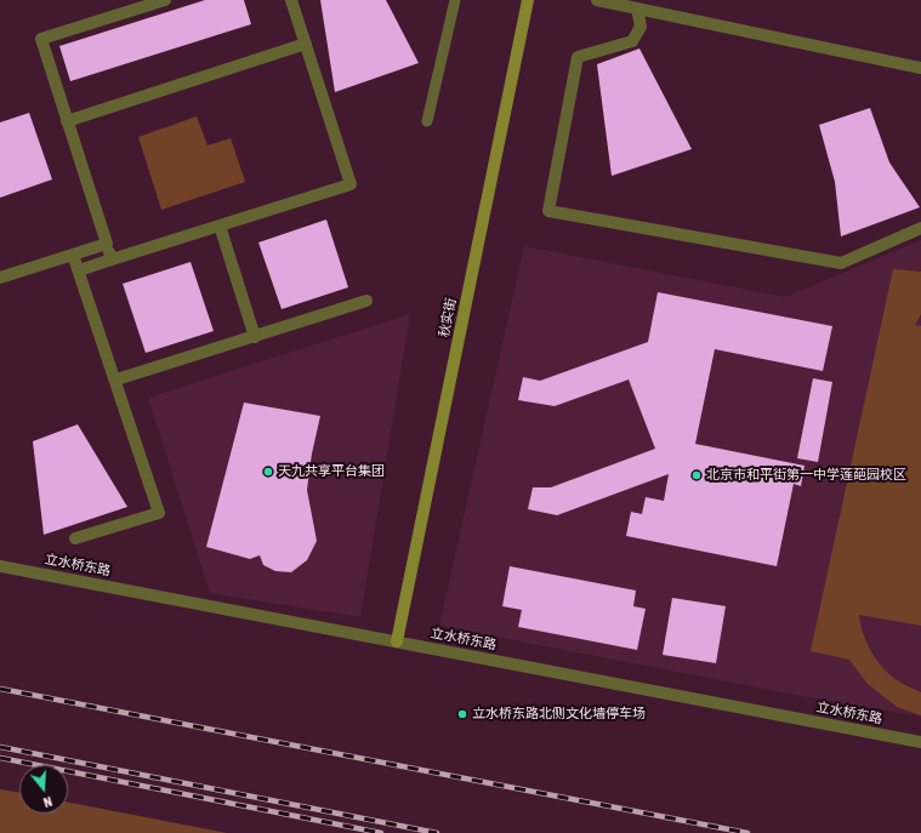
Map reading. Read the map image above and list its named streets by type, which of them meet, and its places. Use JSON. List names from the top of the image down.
{
  "streets": {
    "street": ["秋实街", "立水桥东路"]
  },
  "crossings": [
    ["秋实街", "立水桥东路"]
  ],
  "places": ["天九共享平台集团", "北京市和平街第一中学莲葩园校区", "立水桥东路北侧文化墙停车场"],
  "north": "bottom"
}
